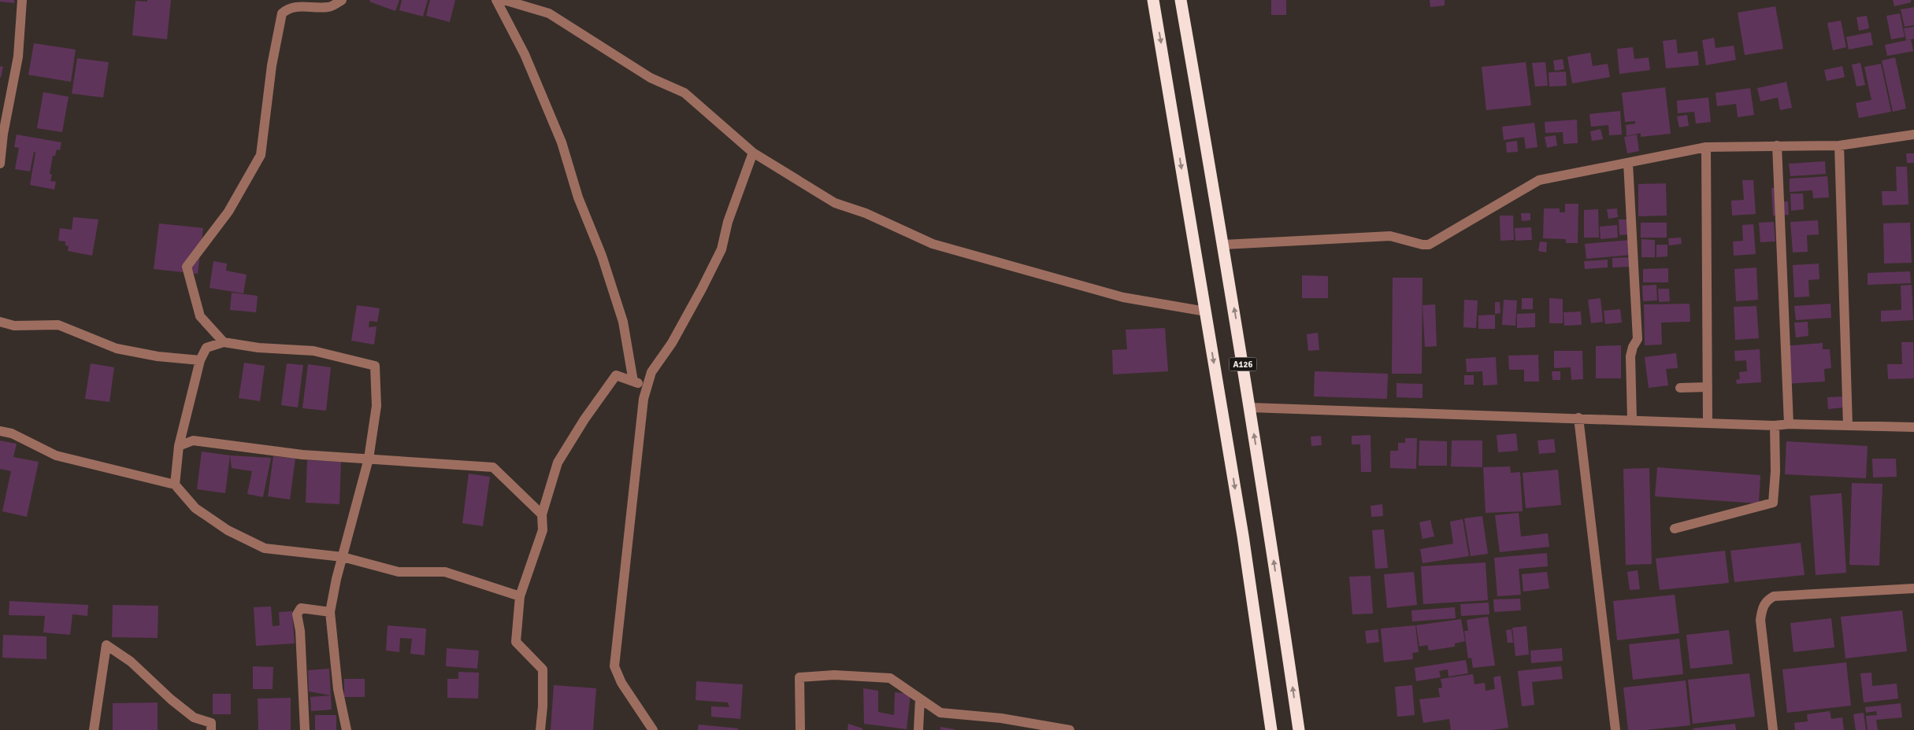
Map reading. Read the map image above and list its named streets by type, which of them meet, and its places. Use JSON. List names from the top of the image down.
{
  "streets": {
    "highway": ["A126"]
  }
}
